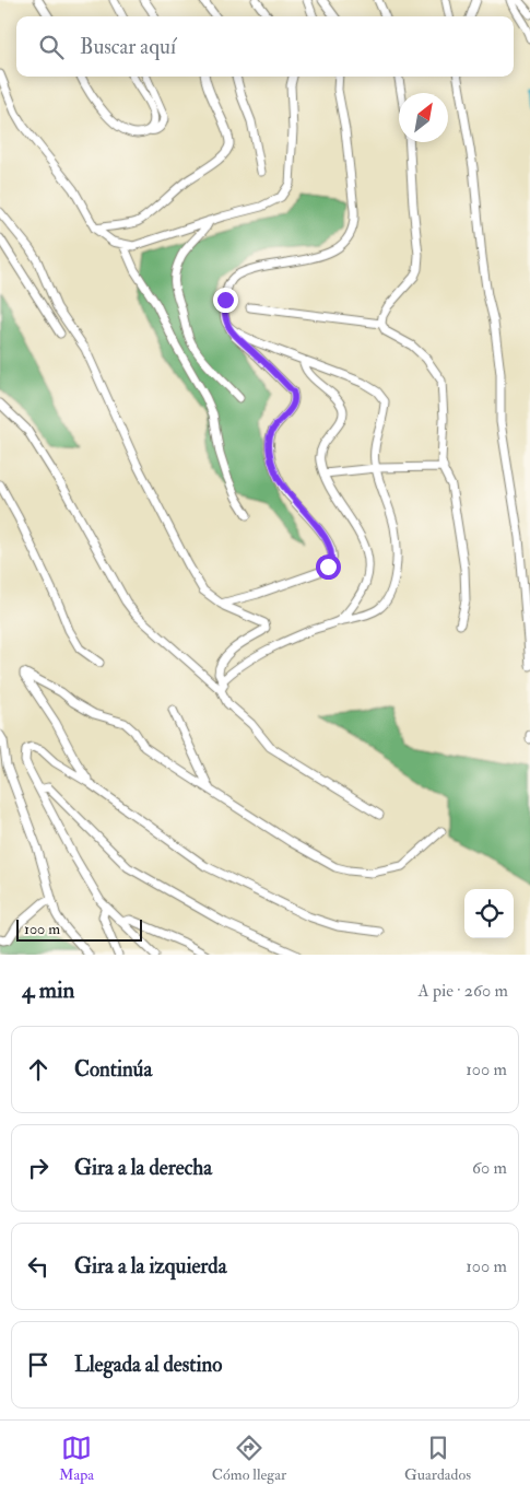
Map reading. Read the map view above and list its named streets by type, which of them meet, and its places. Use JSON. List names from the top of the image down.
{
  "scale_bar": "100 m",
  "north": "top right",
  "page": {
    "search": "Buscar aquí",
    "scale": "100 m",
    "heading": ["4 min", "A pie · 260 m"],
    "list": [
      ["Continúa", "100 m"],
      ["Gira a la derecha", "60 m"],
      ["Gira a la izquierda", "100 m"],
      "Llegada al destino"
    ],
    "nav": ["Mapa", "Cómo llegar", "Guardados"]
  }
}
